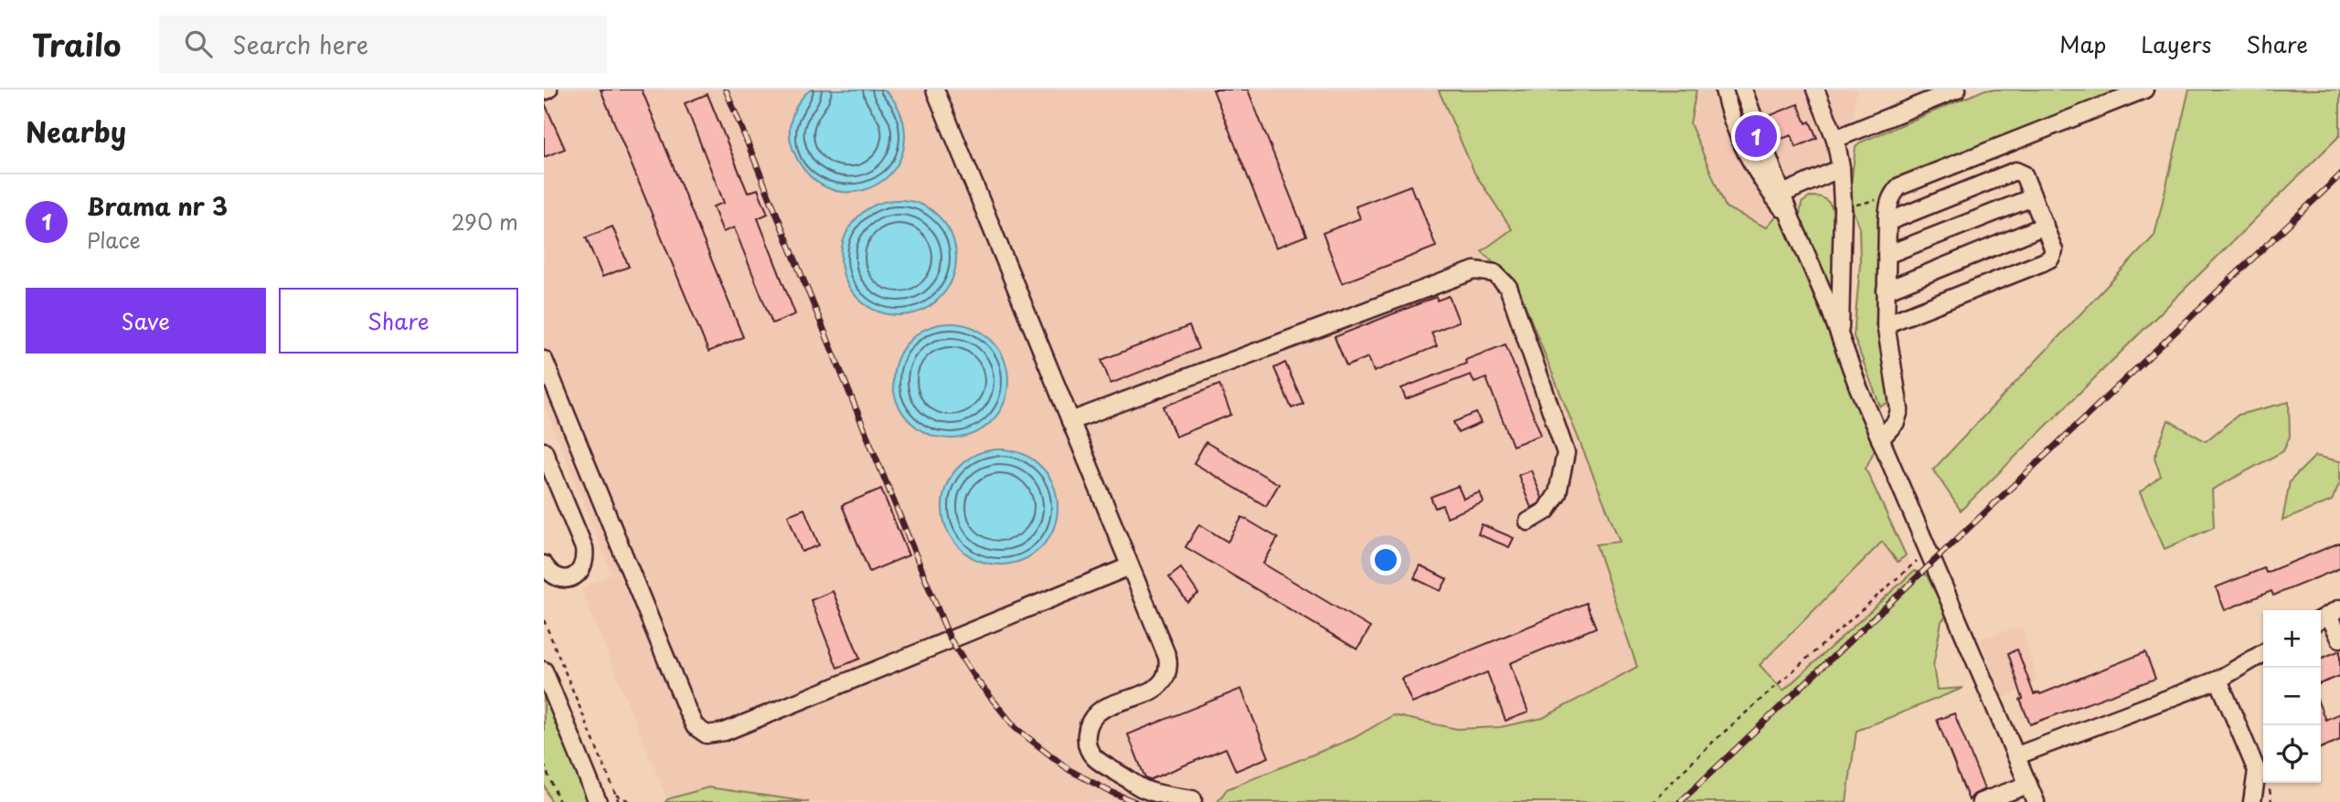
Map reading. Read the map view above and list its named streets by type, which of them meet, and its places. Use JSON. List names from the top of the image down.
{
  "page": {
    "header": "Trailo",
    "search": "Search here",
    "nav": ["Map", "Layers", "Share"],
    "heading": "Nearby",
    "pins": "1",
    "list": [
      {
        "mark": "1",
        "name": "Brama nr 3",
        "note": "Place",
        "value": "290 m"
      }
    ],
    "buttons": ["Save", "Share"],
    "map_buttons": ["+", "−"]
  }
}
